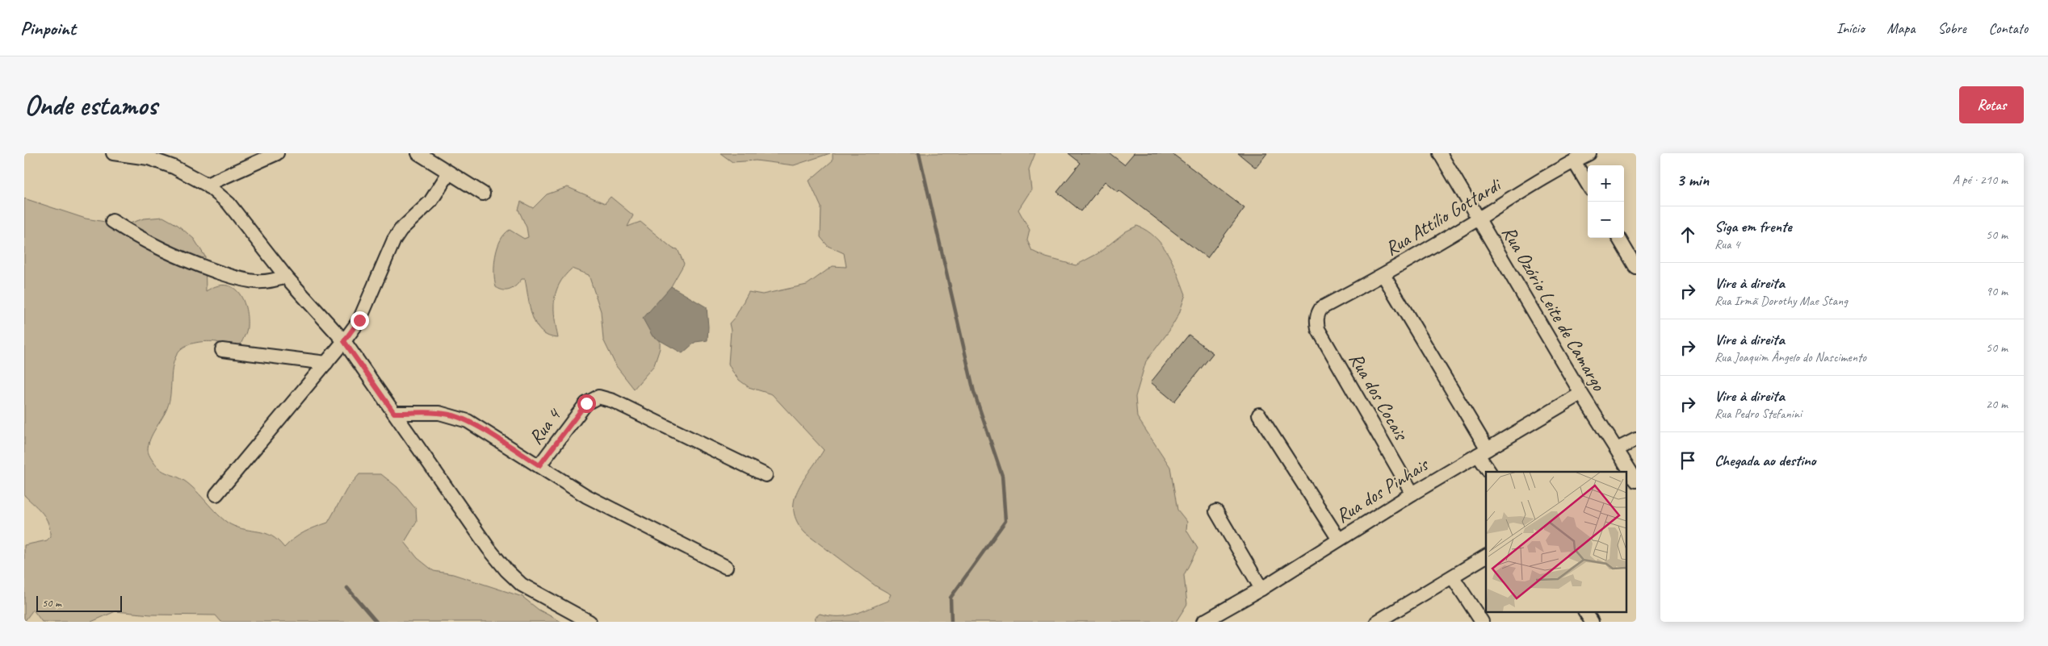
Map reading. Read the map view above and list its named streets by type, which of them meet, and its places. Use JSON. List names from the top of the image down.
{
  "streets": {
    "street": [
      "Rua Attílio Gottardi",
      "Rua Ozório Leite de Camargo",
      "Rua dos Cocais",
      "Rua 4",
      "Rua dos Pinhais"
    ]
  },
  "crossings": [
    ["Rua Attílio Gottardi", "Rua Ozório Leite de Camargo"],
    ["Rua Attílio Gottardi", "Rua dos Cocais"],
    ["Rua Ozório Leite de Camargo", "Rua dos Pinhais"],
    ["Rua dos Cocais", "Rua dos Pinhais"]
  ],
  "scale_bar": "50 m",
  "page": {
    "header": "Pinpoint",
    "nav": [
      "Início",
      "Mapa",
      "Sobre",
      "Contato"
    ],
    "buttons": "Rotas",
    "title": "Onde estamos",
    "heading": ["3 min", "A pé · 210 m"],
    "map_buttons": ["+", "−"],
    "list": [
      ["Siga em frente", "Rua 4", "50 m"],
      ["Vire à direita", "Rua Irmã Dorothy Mae Stang", "90 m"],
      ["Vire à direita", "Rua Joaquim Ângelo do Nascimento", "50 m"],
      ["Vire à direita", "Rua Pedro Stefanini", "20 m"],
      "Chegada ao destino"
    ],
    "scale": "50 m"
  }
}
